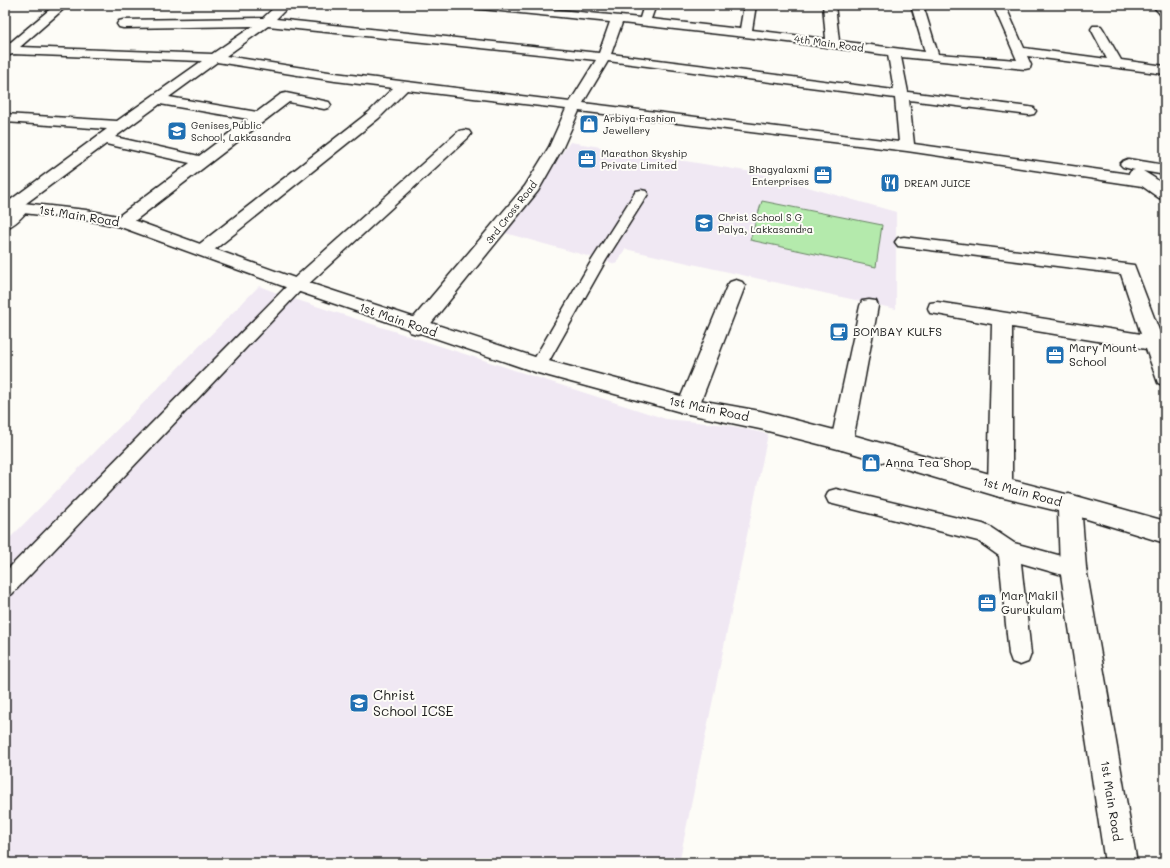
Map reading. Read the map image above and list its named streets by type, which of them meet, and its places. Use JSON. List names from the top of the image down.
{
  "streets": {
    "street": ["4th Main Road", "3rd Cross Road", "1st Main Road"]
  },
  "crossings": [
    ["4th Main Road", "3rd Cross Road"],
    ["3rd Cross Road", "1st Main Road"]
  ],
  "places": {
    "shop": ["Arbiya Fashion Jewellery", "Anna Tea Shop"],
    "school or university": ["Genises Public School, Lakkasandra", "Christ School S G Palya, Lakkasandra", "Christ School ICSE"],
    "office": [
      "Marathon Skyship Private Limited",
      "Bhagyalaxmi Enterprises",
      "Mary Mount School",
      "Mar Makil Gurukulam"
    ],
    "restaurant": ["DREAM JUICE"],
    "cafe": ["BOMBAY KULFS"]
  }
}
